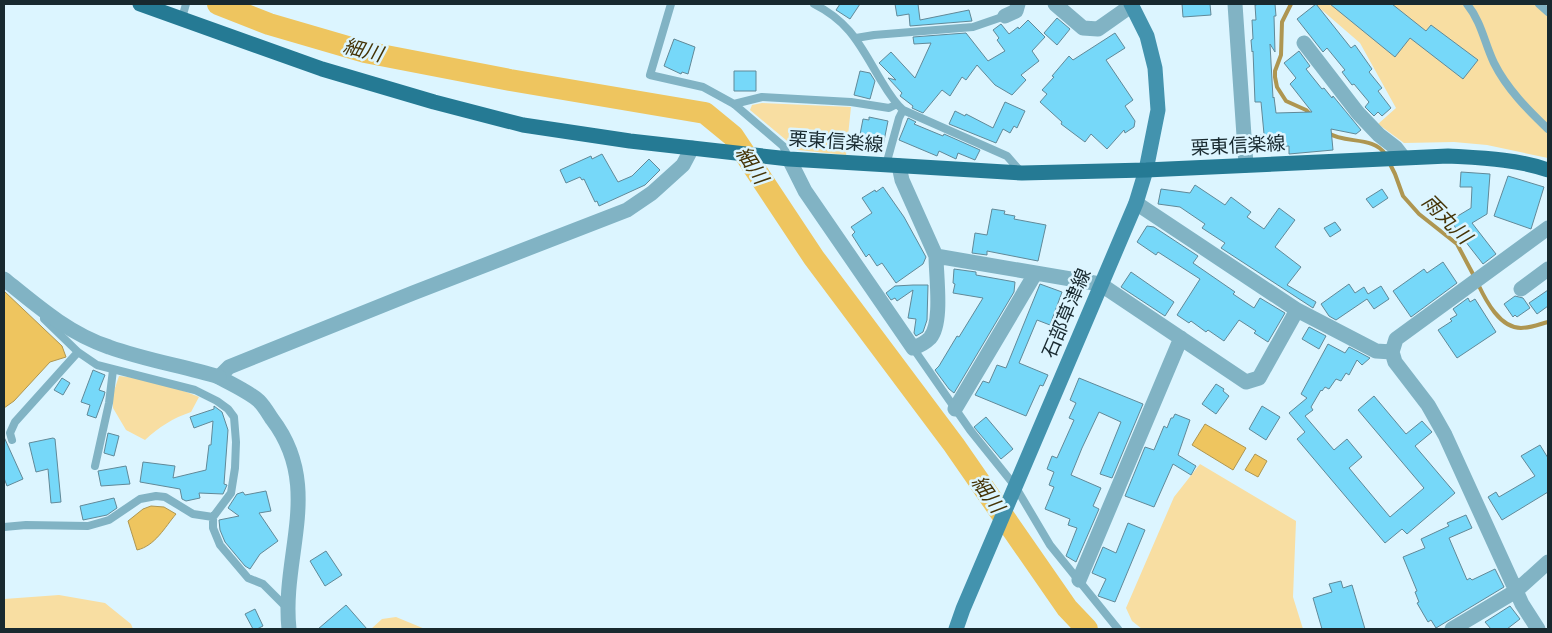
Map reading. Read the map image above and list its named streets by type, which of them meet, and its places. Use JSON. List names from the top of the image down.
{
  "streets": {
    "main road": ["栗東信楽線", "石部草津線"]
  },
  "crossings": [
    ["栗東信楽線", "石部草津線"]
  ],
  "water": ["細川", "雨丸川"]
}
